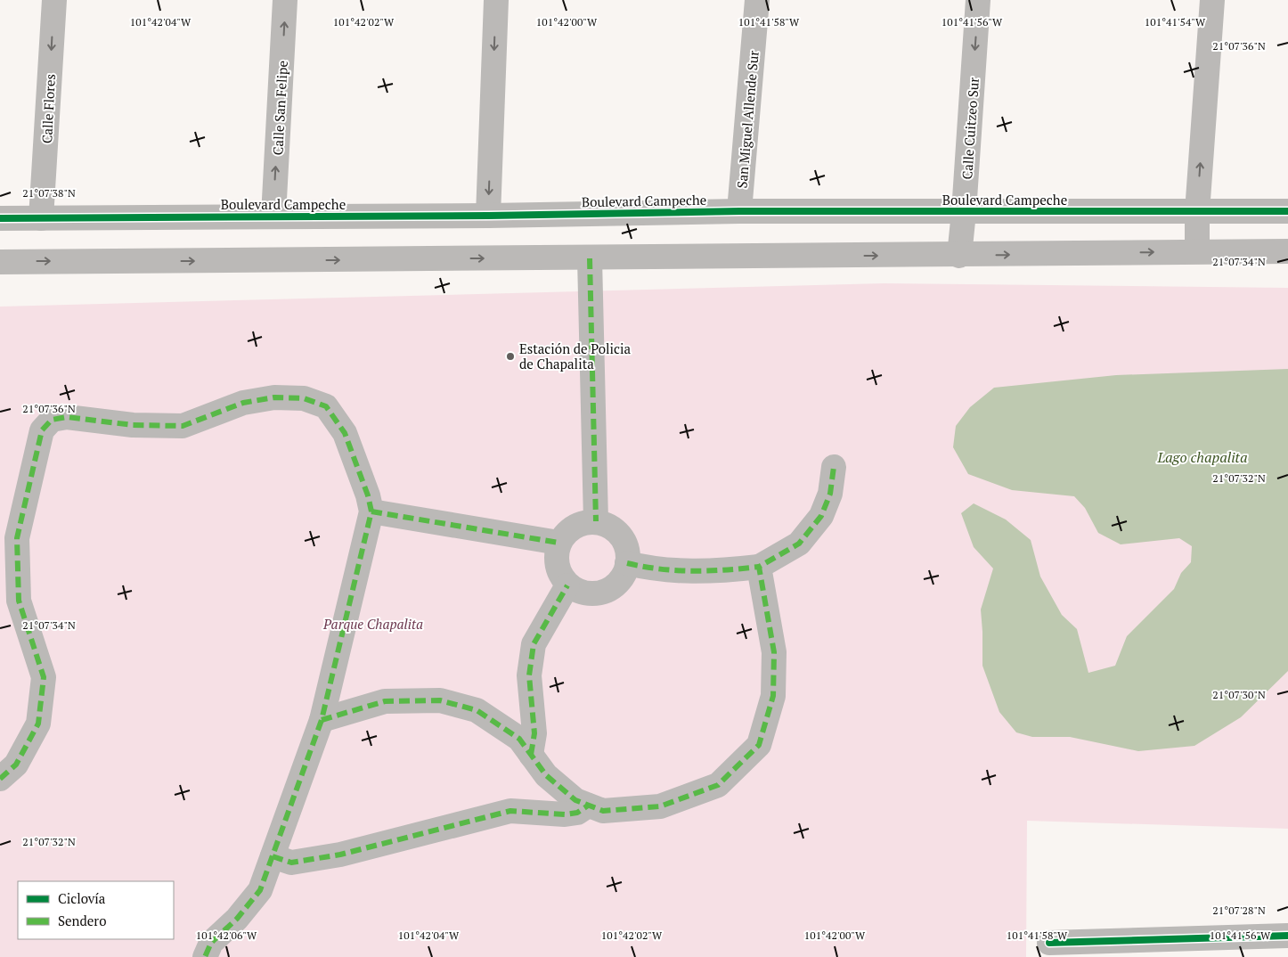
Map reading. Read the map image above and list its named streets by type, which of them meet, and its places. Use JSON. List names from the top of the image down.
{
  "streets": {
    "street": [
      "Calle San Felipe",
      "Calle Flores",
      "San Miguel Allende Sur",
      "Calle Cuitzeo Sur",
      "Boulevard Campeche"
    ]
  },
  "crossings": [
    ["Calle San Felipe", "Boulevard Campeche"],
    ["Calle Flores", "Boulevard Campeche"],
    ["San Miguel Allende Sur", "Boulevard Campeche"],
    ["Calle Cuitzeo Sur", "Boulevard Campeche"]
  ],
  "one_way": ["Calle Flores", "Calle Cuitzeo Sur"],
  "water": ["Lago chapalita"],
  "parks": ["Parque Chapalita"],
  "places": ["Estación de Policia de Chapalita"],
  "legend": ["Ciclovía", "Sendero"],
  "coordinates": [
    "101°42'04\"W",
    "101°42'02\"W",
    "101°42'00\"W",
    "101°41'58\"W",
    "101°41'56\"W",
    "101°41'54\"W",
    "21°07'36\"N",
    "21°07'38\"N",
    "21°07'34\"N",
    "21°07'32\"N",
    "21°07'30\"N",
    "21°07'28\"N",
    "101°42'06\"W"
  ]
}
